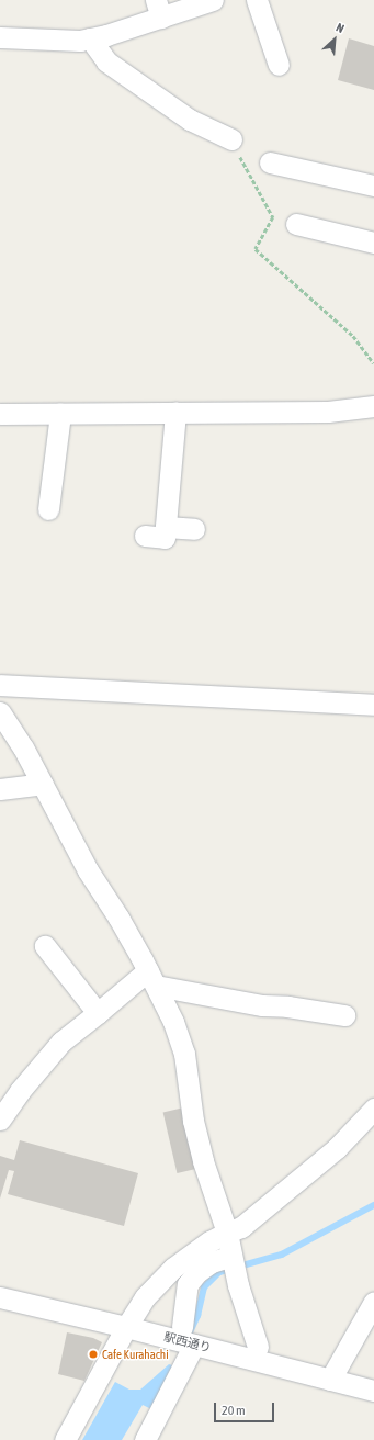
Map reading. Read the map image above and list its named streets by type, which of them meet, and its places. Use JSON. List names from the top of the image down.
{
  "streets": {
    "street": ["駅西通り"]
  },
  "places": ["Cafe Kurahachi"],
  "scale_bar": "20 m",
  "north": "top right"
}
